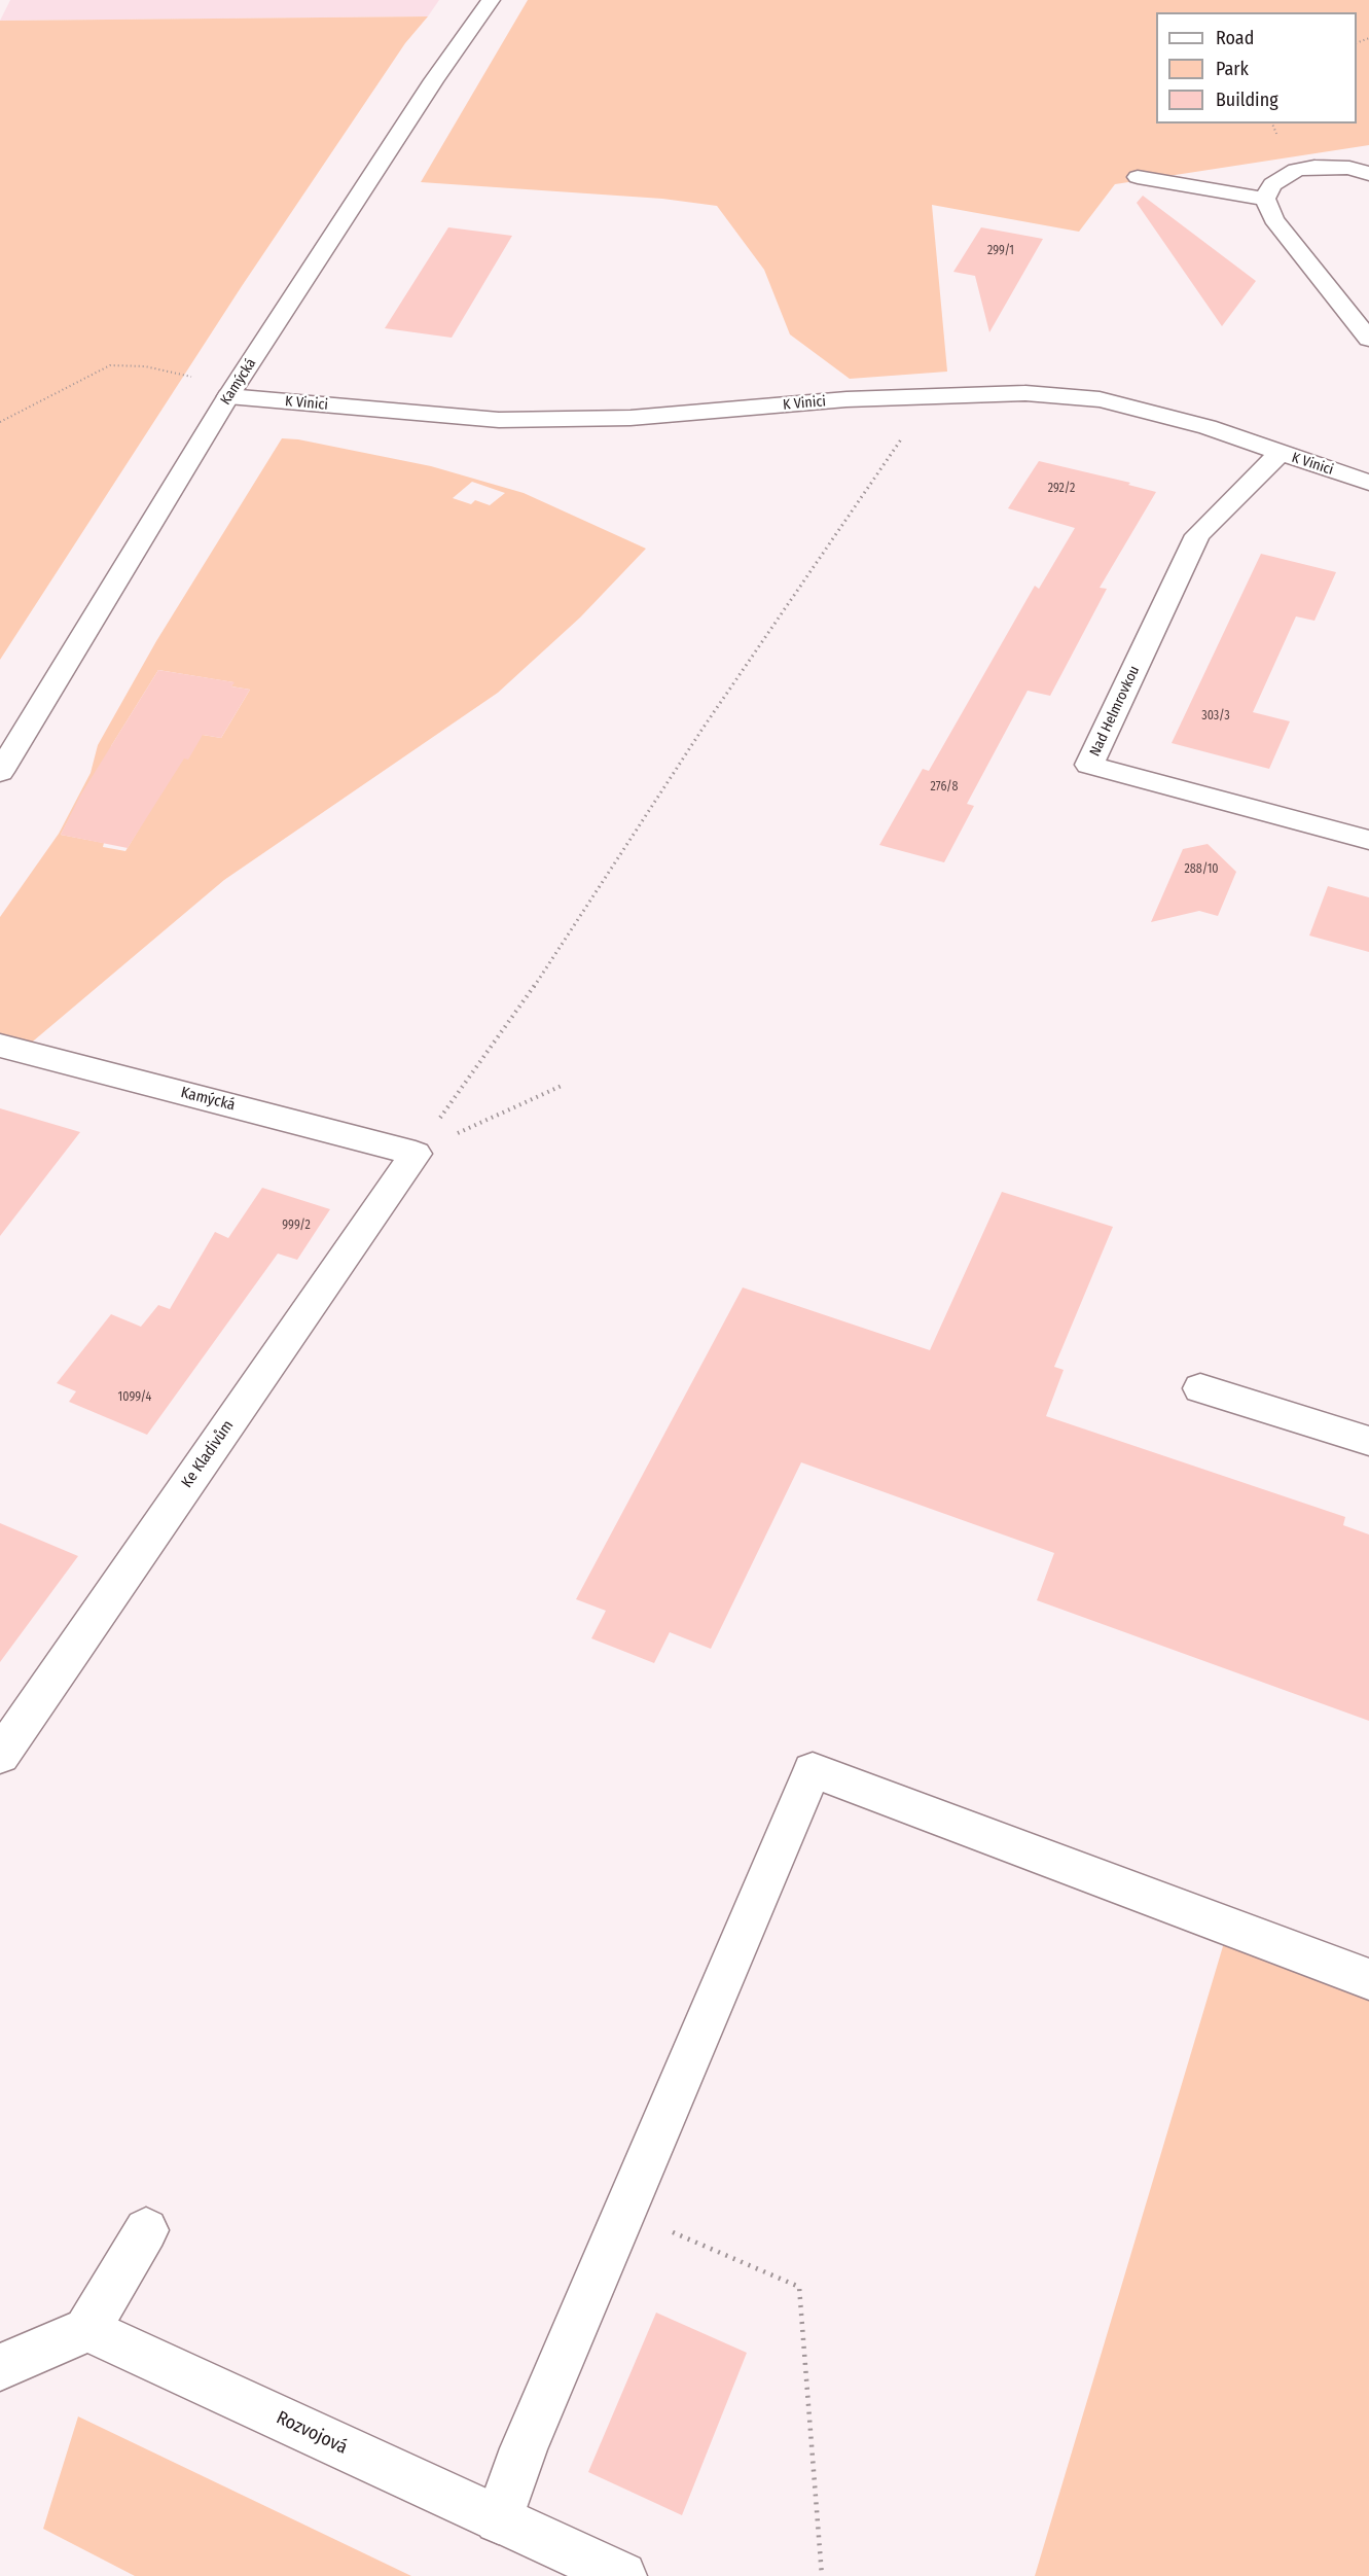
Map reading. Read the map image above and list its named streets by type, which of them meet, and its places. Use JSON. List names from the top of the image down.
{
  "streets": {
    "street": [
      "Kamýcká",
      "K Vinici",
      "Nad Helmrovkou",
      "Ke Kladivům",
      "Rozvojová"
    ]
  },
  "crossings": [
    ["Kamýcká", "K Vinici"],
    ["Kamýcká", "Ke Kladivům"],
    ["K Vinici", "Nad Helmrovkou"]
  ],
  "house_numbers": [
    "299/1",
    "292/2",
    "303/3",
    "276/8",
    "288/10",
    "999/2",
    "1099/4"
  ],
  "legend": ["Road", "Park", "Building"]
}
